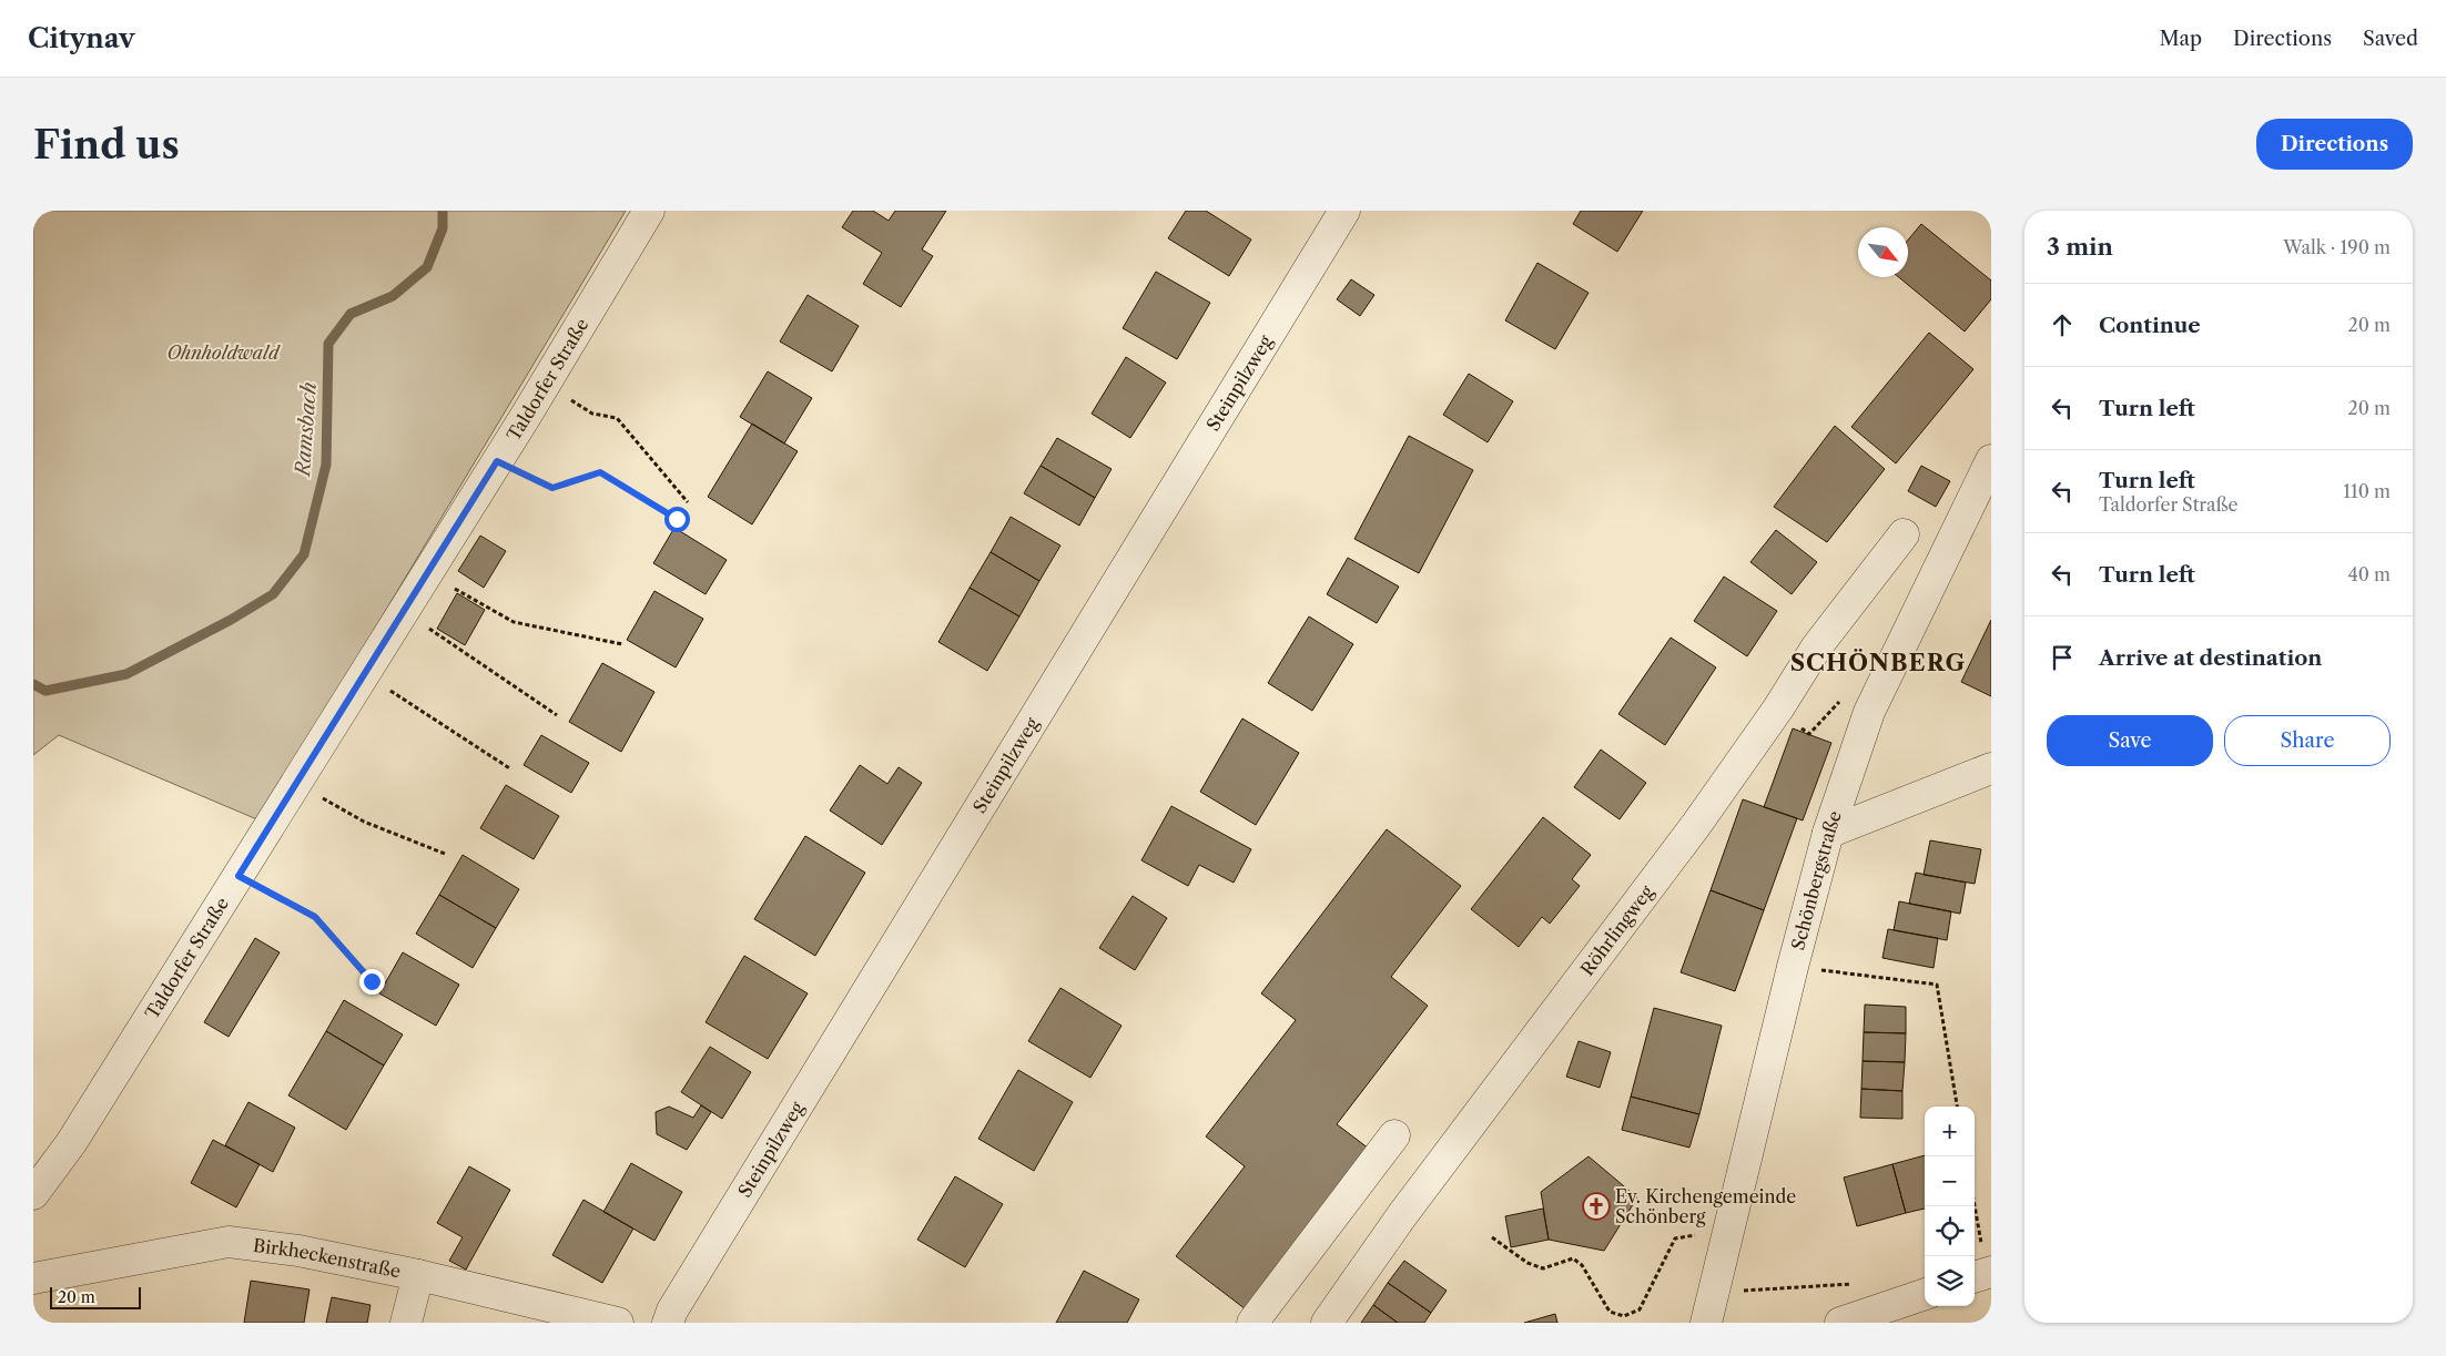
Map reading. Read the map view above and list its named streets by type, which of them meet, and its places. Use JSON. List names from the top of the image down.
{
  "streets": {
    "street": [
      "Taldorfer Straße",
      "Steinpilzweg",
      "Schönbergstraße",
      "Röhrlingweg",
      "Birkheckenstraße"
    ]
  },
  "districts": ["SCHÖNBERG"],
  "water": ["Ramsbach"],
  "parks": ["Ohnholdwald"],
  "places": {
    "church": ["Ev. Kirchengemeinde Schönberg"]
  },
  "scale_bar": "20 m",
  "north": "bottom right",
  "page": {
    "header": "Citynav",
    "nav": ["Map", "Directions", "Saved"],
    "buttons": [
      "Directions",
      ["Save", "Share"]
    ],
    "title": "Find us",
    "heading": ["3 min", "Walk · 190 m"],
    "list": [
      ["Continue", "20 m"],
      ["Turn left", "20 m"],
      ["Turn left", "Taldorfer Straße", "110 m"],
      ["Turn left", "40 m"],
      "Arrive at destination"
    ],
    "map_buttons": ["+", "−"],
    "scale": "20 m"
  }
}
